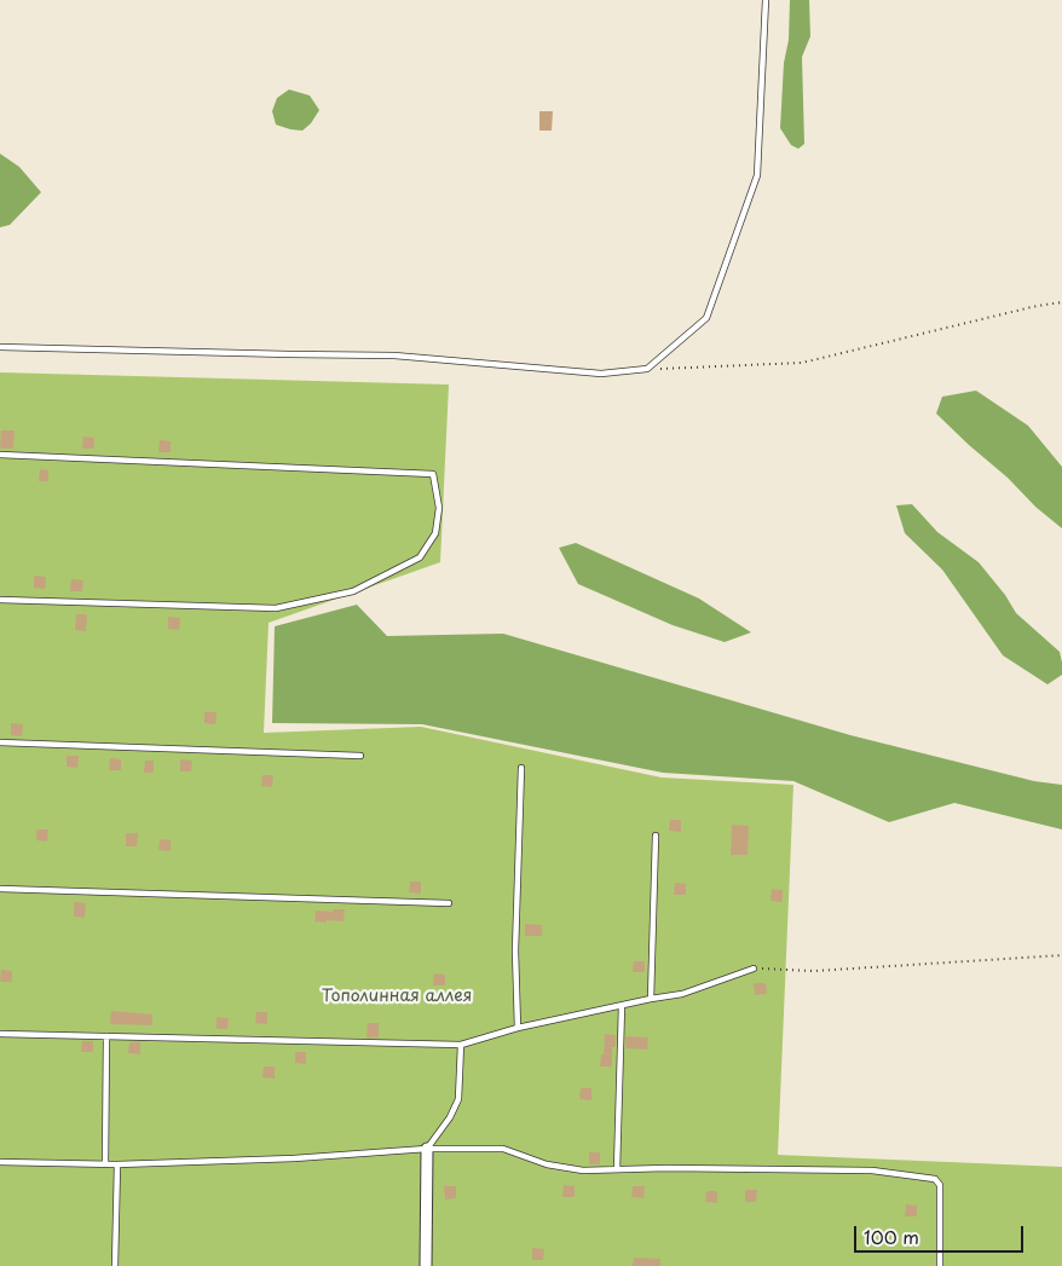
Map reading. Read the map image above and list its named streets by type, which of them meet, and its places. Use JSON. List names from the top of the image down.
{
  "parks": ["Тополинная аллея"],
  "scale_bar": "100 m"
}
